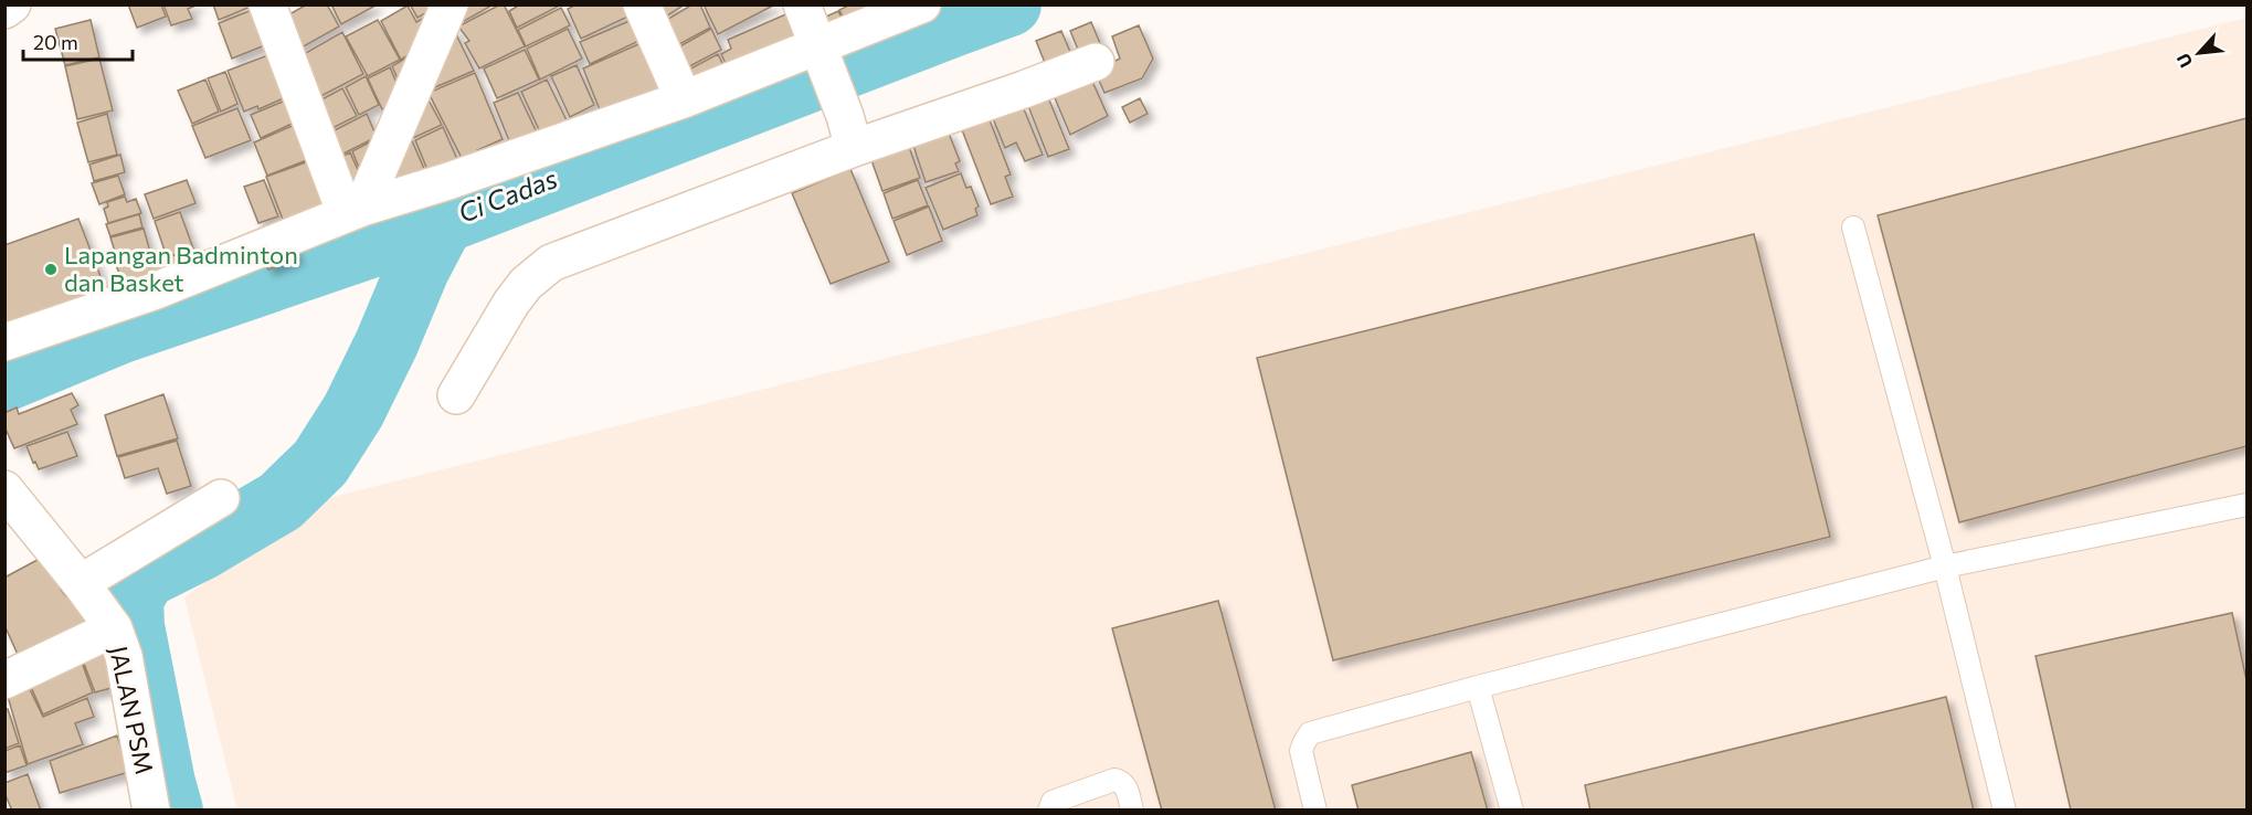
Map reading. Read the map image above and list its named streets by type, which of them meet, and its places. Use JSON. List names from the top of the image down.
{
  "streets": {
    "street": ["JALAN PSM"]
  },
  "water": ["Ci Cadas"],
  "places": ["Lapangan Badminton dan Basket"],
  "scale_bar": "20 m",
  "north": "bottom left"
}
